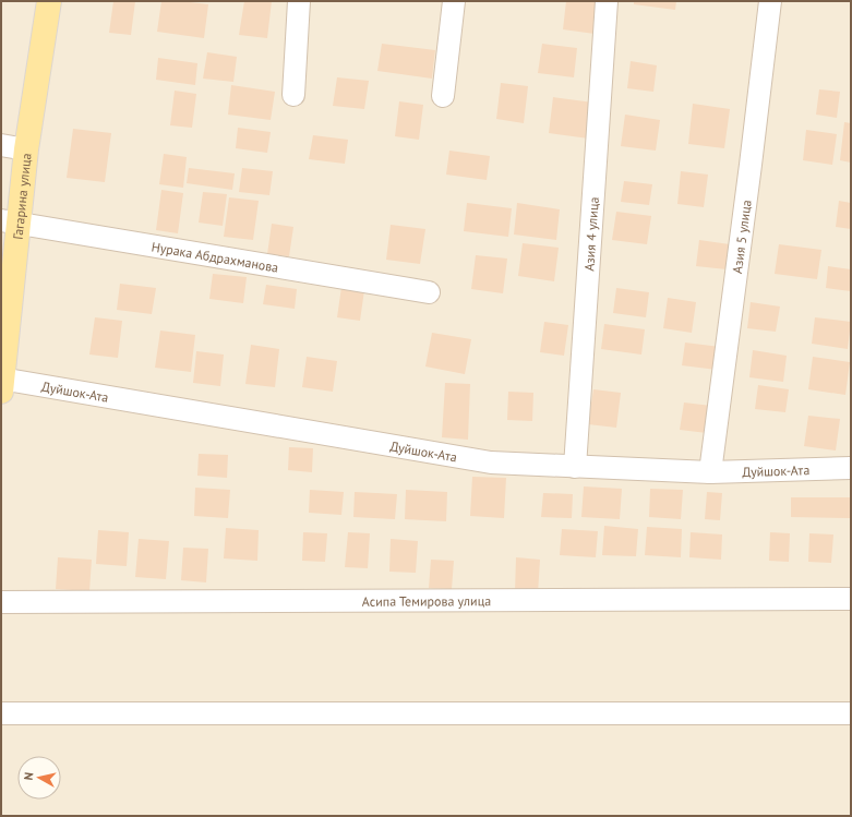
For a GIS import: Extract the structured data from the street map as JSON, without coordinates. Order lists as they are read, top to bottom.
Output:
{
  "streets": {
    "main road": ["Гагарина улица"],
    "street": [
      "Азия 4 улица",
      "Азия 5 улица",
      "Нурака Абдрахманова",
      "Дуйшок-Ата",
      "Асипа Темирова улица"
    ]
  },
  "crossings": [
    ["Гагарина улица", "Нурака Абдрахманова"],
    ["Гагарина улица", "Дуйшок-Ата"],
    ["Азия 4 улица", "Дуйшок-Ата"],
    ["Азия 5 улица", "Дуйшок-Ата"]
  ],
  "north": "left"
}
